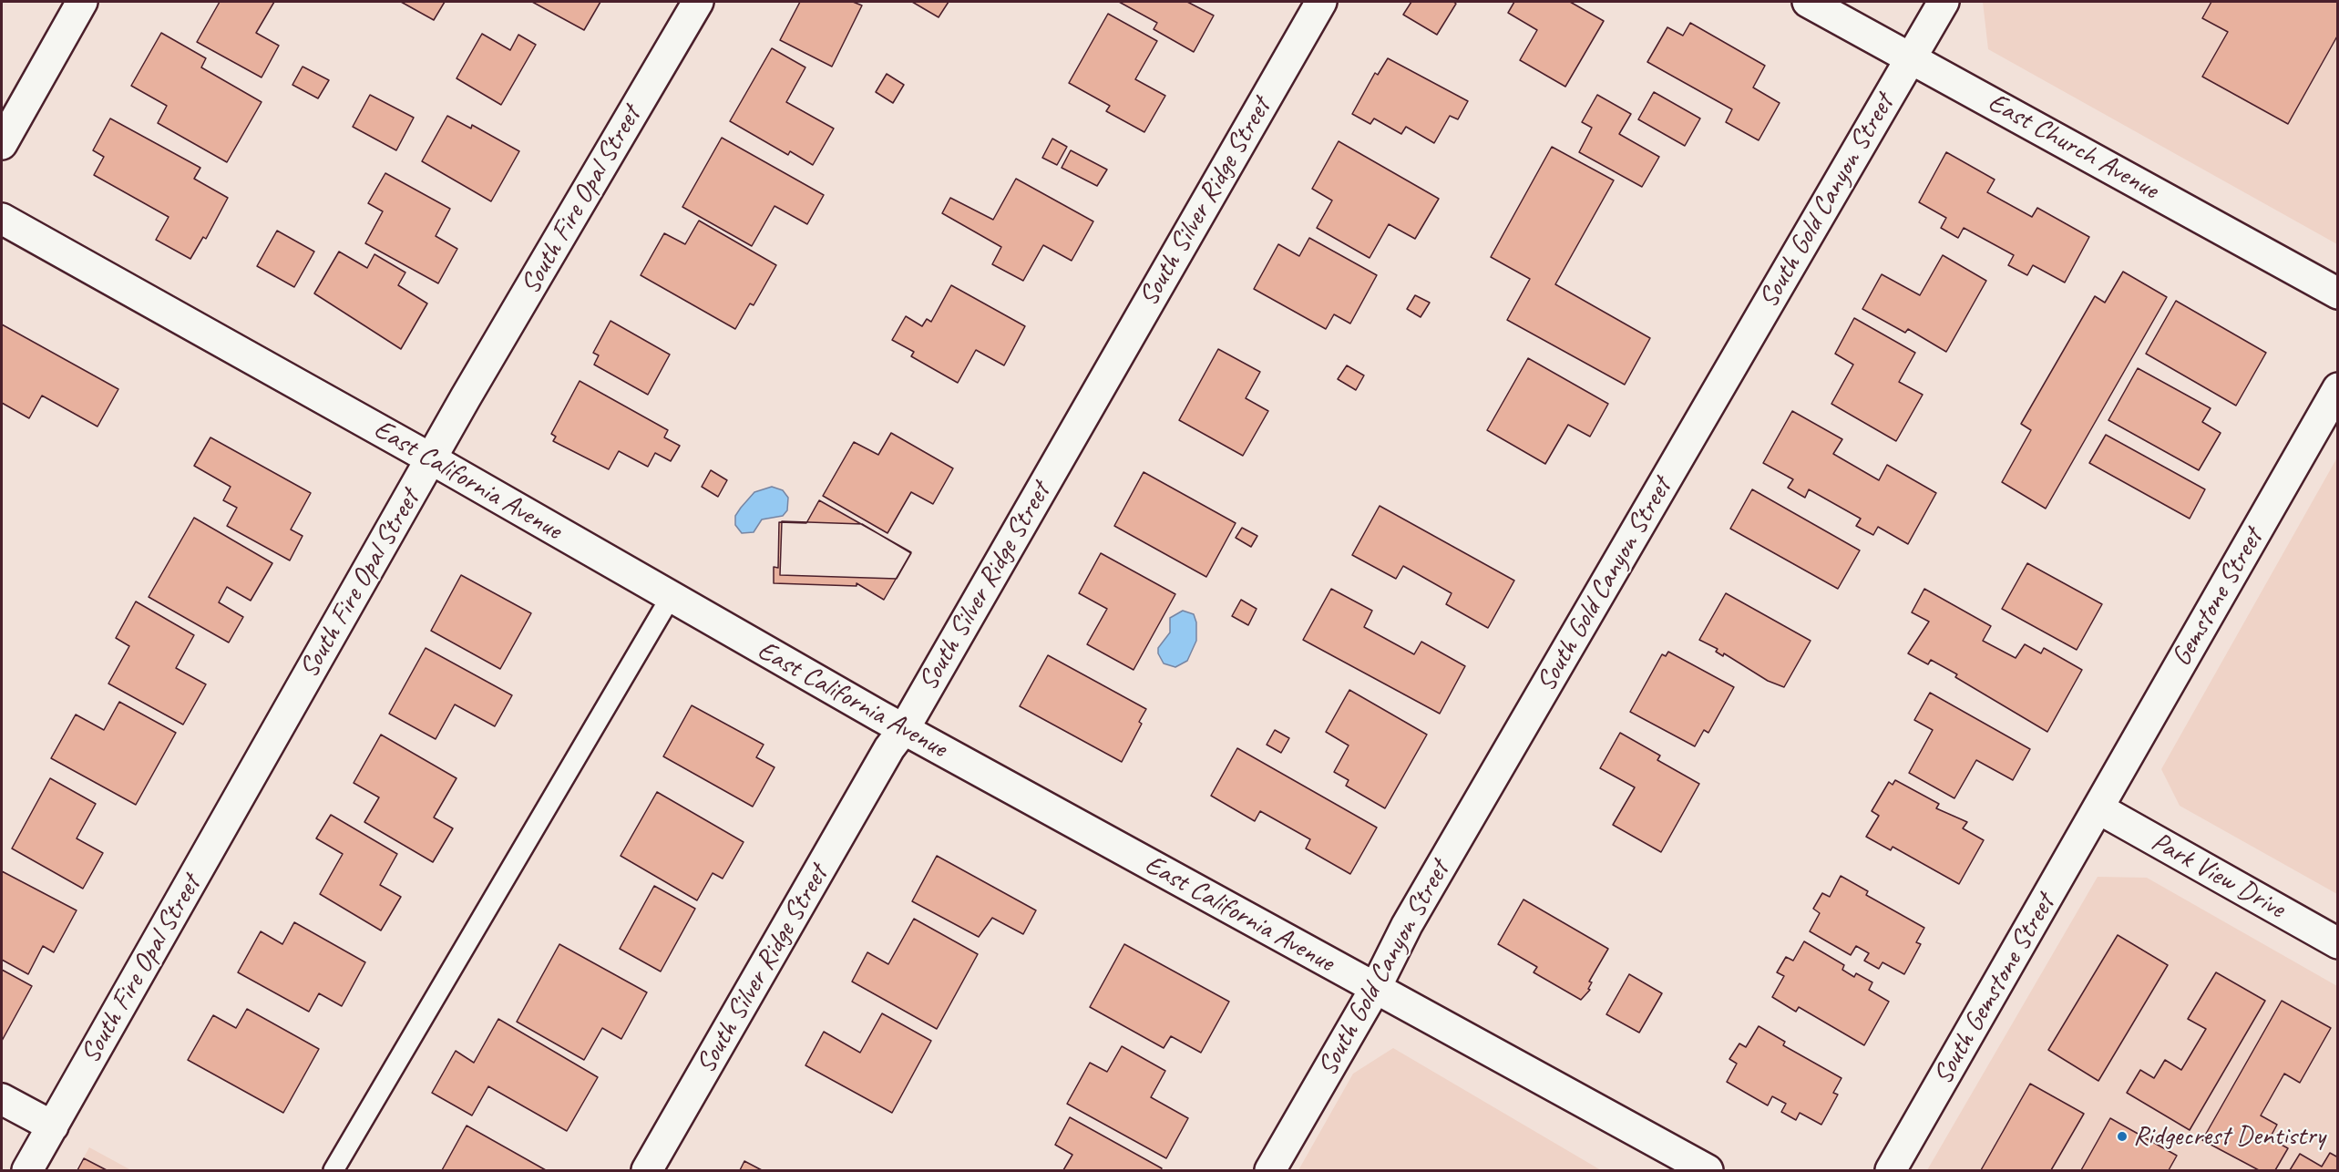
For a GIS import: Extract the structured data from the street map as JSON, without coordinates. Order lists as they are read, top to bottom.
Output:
{
  "streets": {
    "street": [
      "East Church Avenue",
      "South Fire Opal Street",
      "South Gold Canyon Street",
      "South Silver Ridge Street",
      "East California Avenue",
      "Gemstone Street",
      "Park View Drive",
      "South Gemstone Street"
    ]
  },
  "crossings": [
    ["East Church Avenue", "South Gold Canyon Street"],
    ["South Fire Opal Street", "East California Avenue"],
    ["South Gold Canyon Street", "East California Avenue"],
    ["South Silver Ridge Street", "East California Avenue"],
    ["Gemstone Street", "Park View Drive"],
    ["Gemstone Street", "South Gemstone Street"],
    ["Park View Drive", "South Gemstone Street"]
  ],
  "places": ["Ridgecrest Dentistry"]
}
